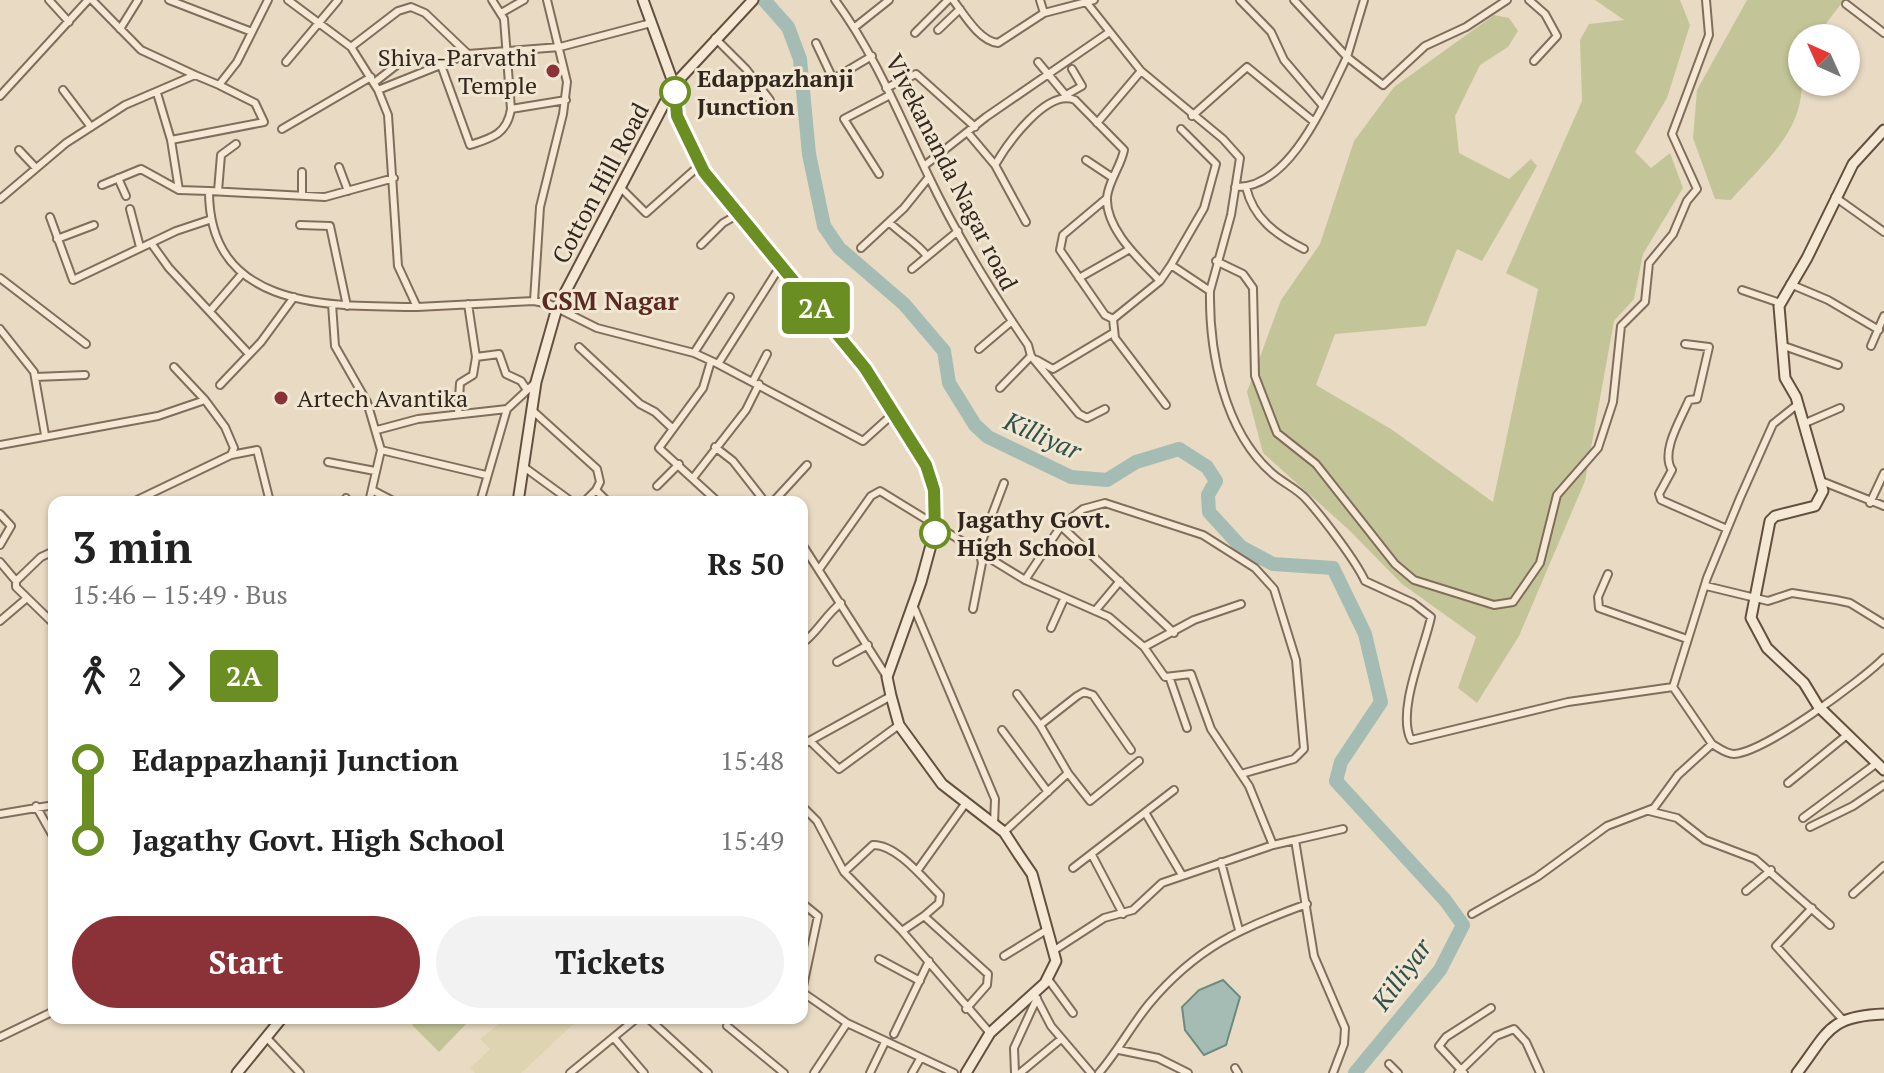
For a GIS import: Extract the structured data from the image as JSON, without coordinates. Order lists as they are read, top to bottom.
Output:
{
  "streets": {
    "street": ["Vivekananda Nagar road", "Cotton Hill Road"]
  },
  "districts": ["CSM Nagar"],
  "water": ["Killiyar"],
  "places": [
    "Shiva-Parvathi Temple",
    "Edappazhanji Junction",
    "Artech Avantika",
    "Jagathy Govt. High School"
  ],
  "lines": ["bus line 2A"],
  "north": "top left",
  "page": {
    "on_map": "2A",
    "heading": ["3 min", "15:46 – 15:49 · Bus", "Rs 50"],
    "legs": ["2", "2A"],
    "list": [
      {
        "name": "Edappazhanji Junction",
        "value": "15:48"
      },
      {
        "name": "Jagathy Govt. High School",
        "value": "15:49"
      }
    ],
    "buttons": ["Start", "Tickets"]
  }
}
